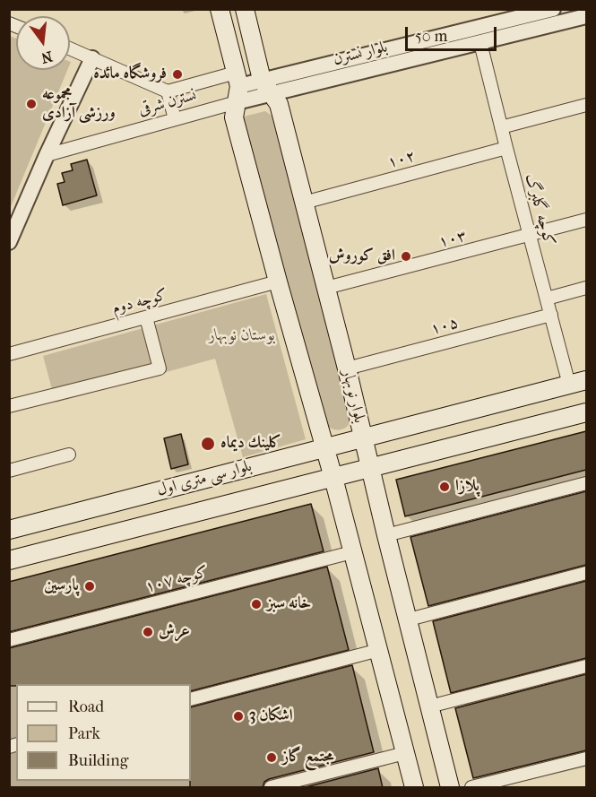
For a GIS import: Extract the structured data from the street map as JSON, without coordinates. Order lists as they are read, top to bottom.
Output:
{
  "streets": {
    "main road": ["بلوار نوبهار", "بلوار سی متری اول"],
    "street": [
      "بلوار نسترن",
      "نسترن شرقی",
      "۱۰۲",
      "کوچه گلبرگ",
      "۱۰۳",
      "کوچه دوم",
      "۱۰۵",
      "کوچه ۱۰۷"
    ]
  },
  "crossings": [
    ["بلوار نسترن", "نسترن شرقی"],
    ["بلوار نسترن", "کوچه گلبرگ"],
    ["بلوار نسترن", "بلوار نوبهار"],
    ["۱۰۲", "کوچه گلبرگ"],
    ["۱۰۲", "بلوار نوبهار"],
    ["کوچه گلبرگ", "۱۰۳"],
    ["کوچه گلبرگ", "۱۰۵"],
    ["کوچه گلبرگ", "بلوار سی متری اول"],
    ["۱۰۳", "بلوار نوبهار"],
    ["۱۰۵", "بلوار نوبهار"],
    ["بلوار نوبهار", "بلوار سی متری اول"]
  ],
  "parks": ["بوستان نوبهار"],
  "places": [
    "فروشگاه مائده",
    "مجموعه ورزشی آزادی",
    "افق کوروش",
    "كلينك ديماه",
    "پلازا",
    "پارسین",
    "خانه سبز",
    "عرش",
    "اشکان 3",
    "مجتمع گاز"
  ],
  "legend": ["Road", "Park", "Building"],
  "scale_bar": "50 m",
  "north": "bottom"
}
